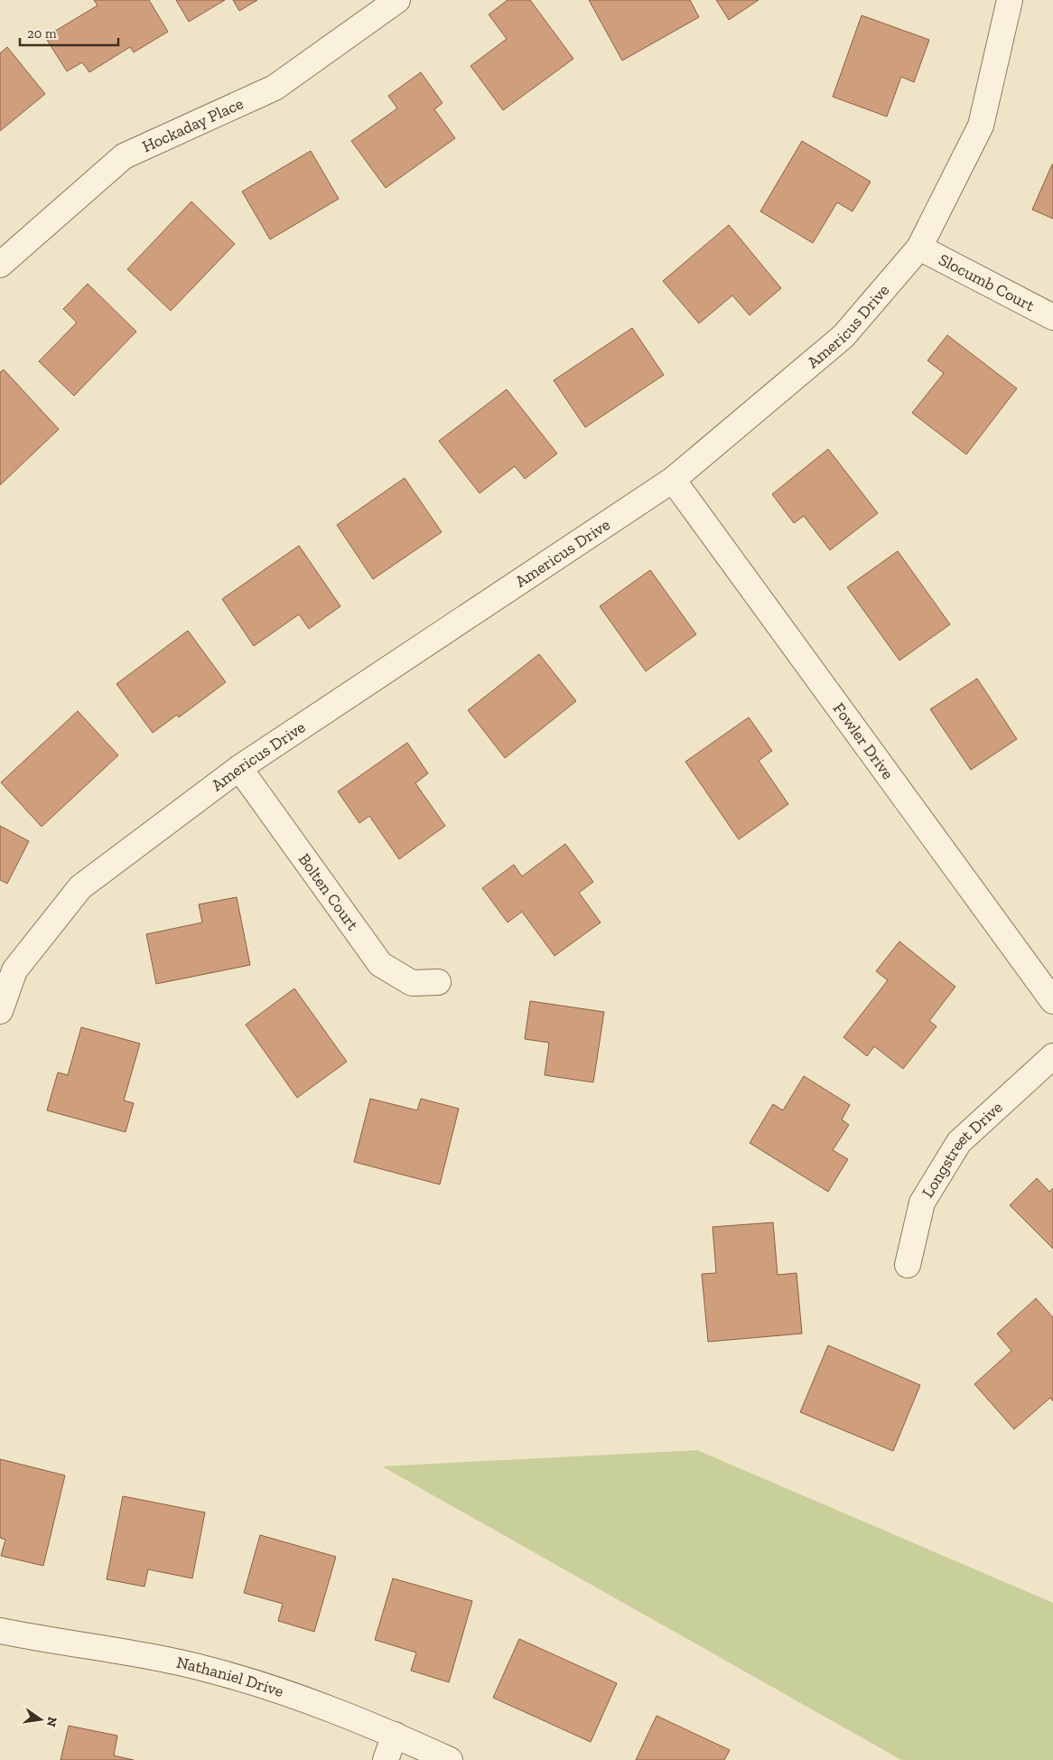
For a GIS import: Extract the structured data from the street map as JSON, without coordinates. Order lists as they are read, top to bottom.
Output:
{
  "streets": {
    "street": [
      "Hockaday Place",
      "Slocumb Court",
      "Americus Drive",
      "Fowler Drive",
      "Bolten Court",
      "Longstreet Drive",
      "Nathaniel Drive"
    ]
  },
  "crossings": [
    ["Slocumb Court", "Americus Drive"],
    ["Americus Drive", "Fowler Drive"],
    ["Americus Drive", "Bolten Court"]
  ],
  "scale_bar": "20 m",
  "north": "right"
}
